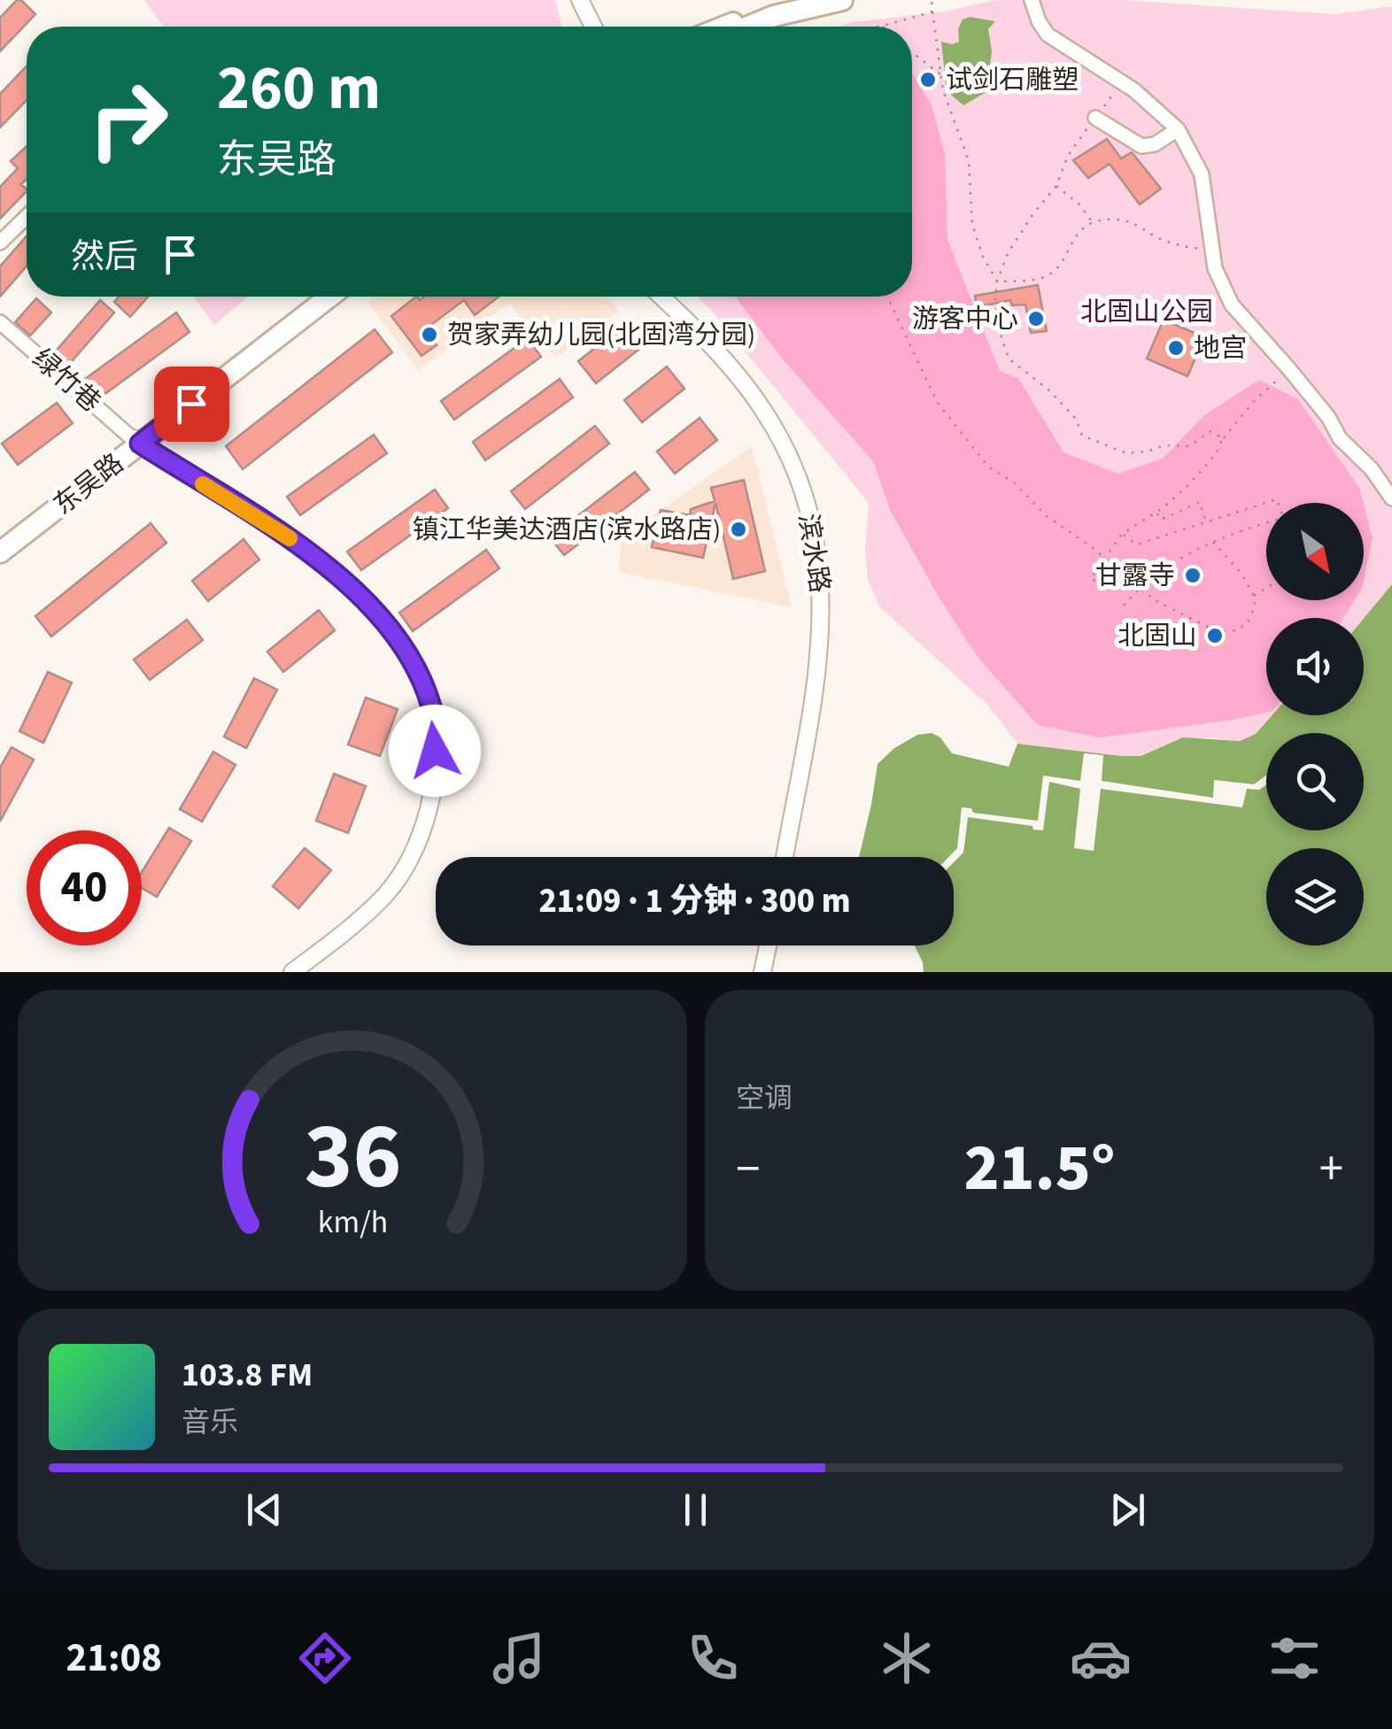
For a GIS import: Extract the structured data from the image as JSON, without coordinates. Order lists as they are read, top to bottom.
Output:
{
  "streets": {
    "main road": ["东吴路"],
    "street": ["绿竹巷", "滨水路"]
  },
  "crossings": [
    ["绿竹巷", "东吴路"]
  ],
  "parks": ["北固山公园"],
  "places": [
    "试剑石雕塑",
    "游客中心",
    "贺家弄幼儿园(北固湾分园)",
    "地宫",
    "镇江华美达酒店(滨水路店)",
    "甘露寺",
    "北固山"
  ],
  "north": "bottom right",
  "page": {
    "turn": ["260 m", "东吴路"],
    "then": "然后",
    "limit": "40",
    "trip": "21:09 · 1 分钟 · 300 m",
    "tile": "空调",
    "heat": ["−", "21.5°", "+"],
    "song": ["103.8 FM", "音乐"],
    "tabs": "21:08",
    "gauge": ["36", "km/h"]
  }
}
